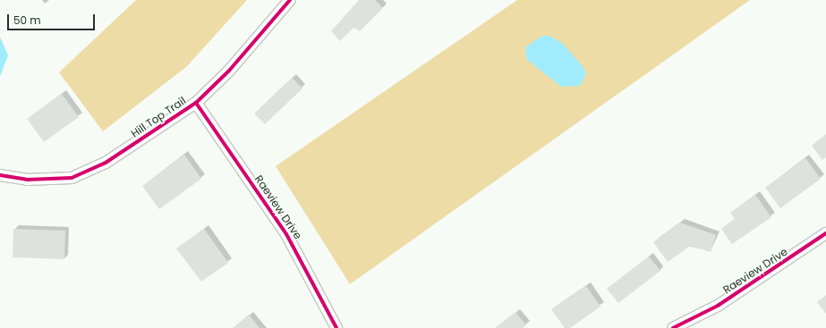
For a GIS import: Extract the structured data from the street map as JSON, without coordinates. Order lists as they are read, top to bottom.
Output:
{
  "streets": {
    "street": ["Hill Top Trail", "Raeview Drive"]
  },
  "crossings": [
    ["Hill Top Trail", "Raeview Drive"]
  ],
  "scale_bar": "50 m"
}
